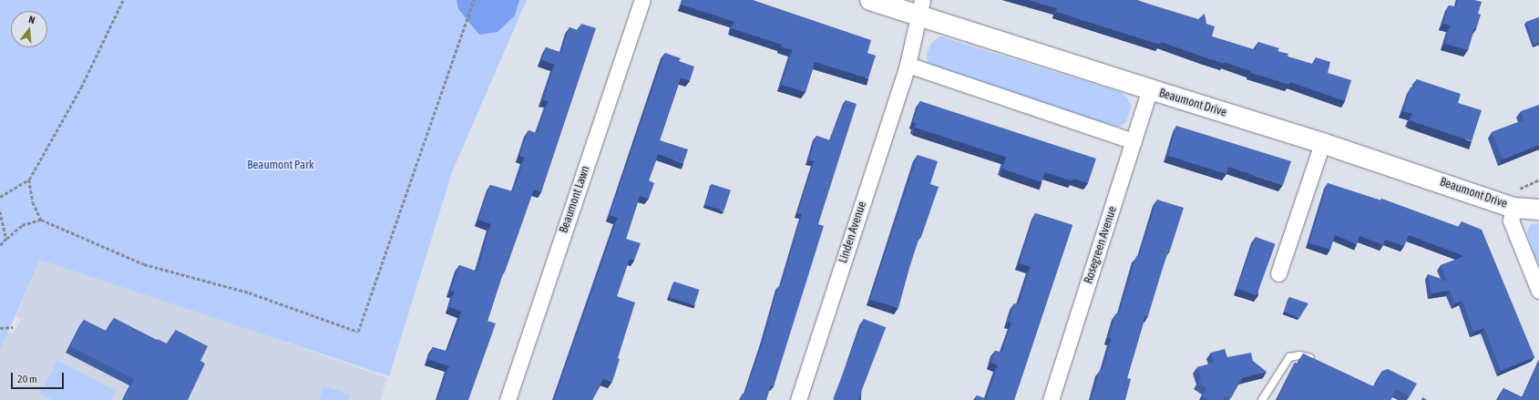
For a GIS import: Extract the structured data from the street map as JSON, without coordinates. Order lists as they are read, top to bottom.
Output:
{
  "streets": {
    "street": [
      "Beaumont Drive",
      "Beaumont Lawn",
      "Linden Avenue",
      "Rosegreen Avenue"
    ]
  },
  "crossings": [
    ["Beaumont Drive", "Linden Avenue"],
    ["Beaumont Drive", "Rosegreen Avenue"]
  ],
  "parks": ["Beaumont Park"],
  "scale_bar": "20 m",
  "north": "top"
}
